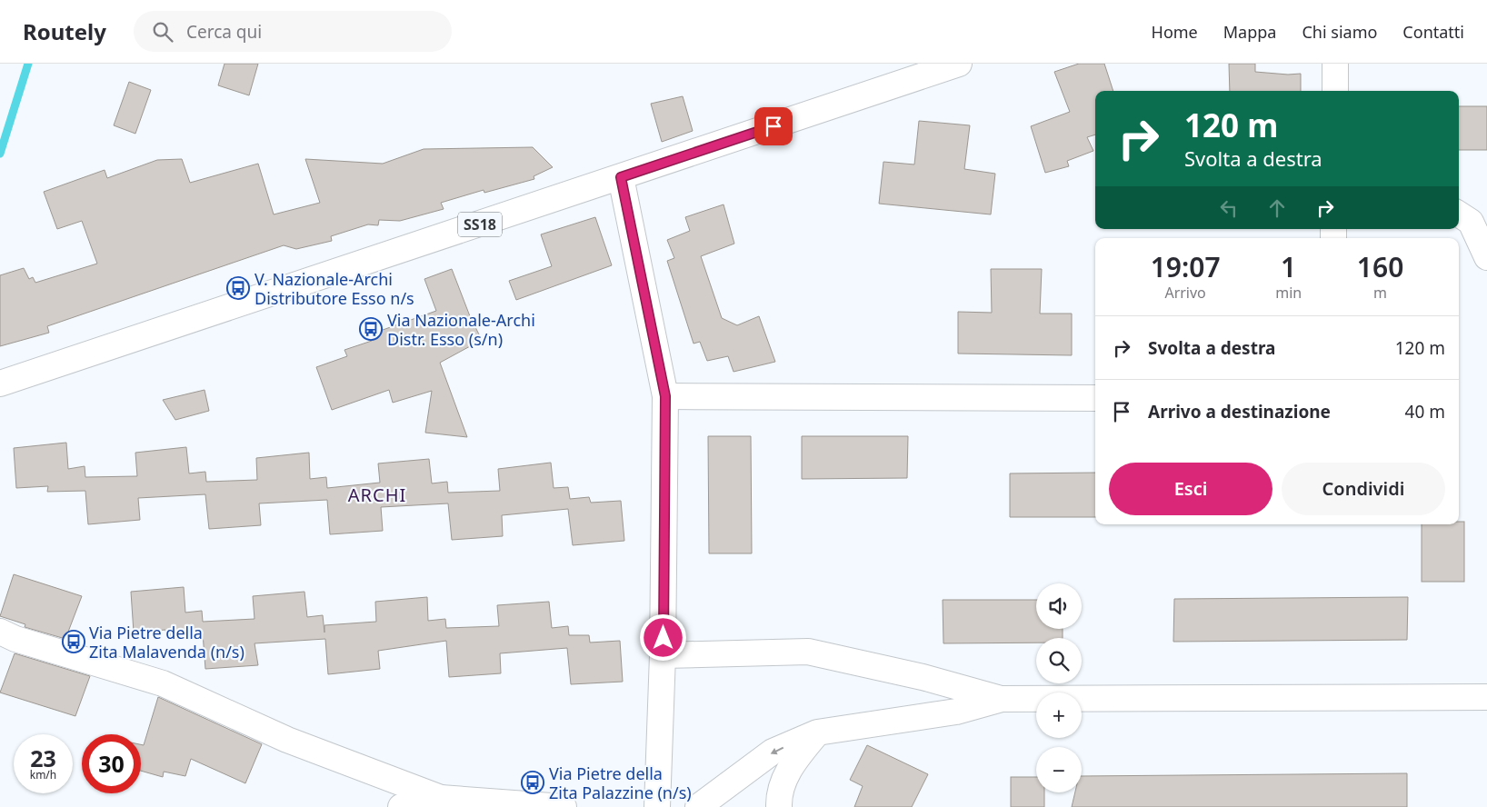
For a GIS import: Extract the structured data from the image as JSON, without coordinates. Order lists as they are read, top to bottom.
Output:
{
  "streets": {
    "street": ["SS18"]
  },
  "districts": ["ARCHI"],
  "places": {
    "bus stop": [
      "V. Nazionale-Archi Distributore Esso n/s",
      "Via Nazionale-Archi Distr. Esso (s/n)",
      "Via Pietre della Zita Malavenda (n/s)",
      "Via Pietre della Zita Palazzine (n/s)"
    ]
  },
  "page": {
    "header": "Routely",
    "search": "Cerca qui",
    "nav": [
      "Home",
      "Mappa",
      "Chi siamo",
      "Contatti"
    ],
    "turn": ["120 m", "Svolta a destra"],
    "eta": [
      "19:07",
      "Arrivo",
      "1",
      "min",
      "160",
      "m"
    ],
    "list": [
      {
        "name": "Svolta a destra",
        "value": "120 m"
      },
      {
        "name": "Arrivo a destinazione",
        "value": "40 m"
      }
    ],
    "buttons": ["Esci", "Condividi"],
    "map_buttons": ["+", "−"],
    "speed": "23 km/h",
    "limit": "30"
  }
}
